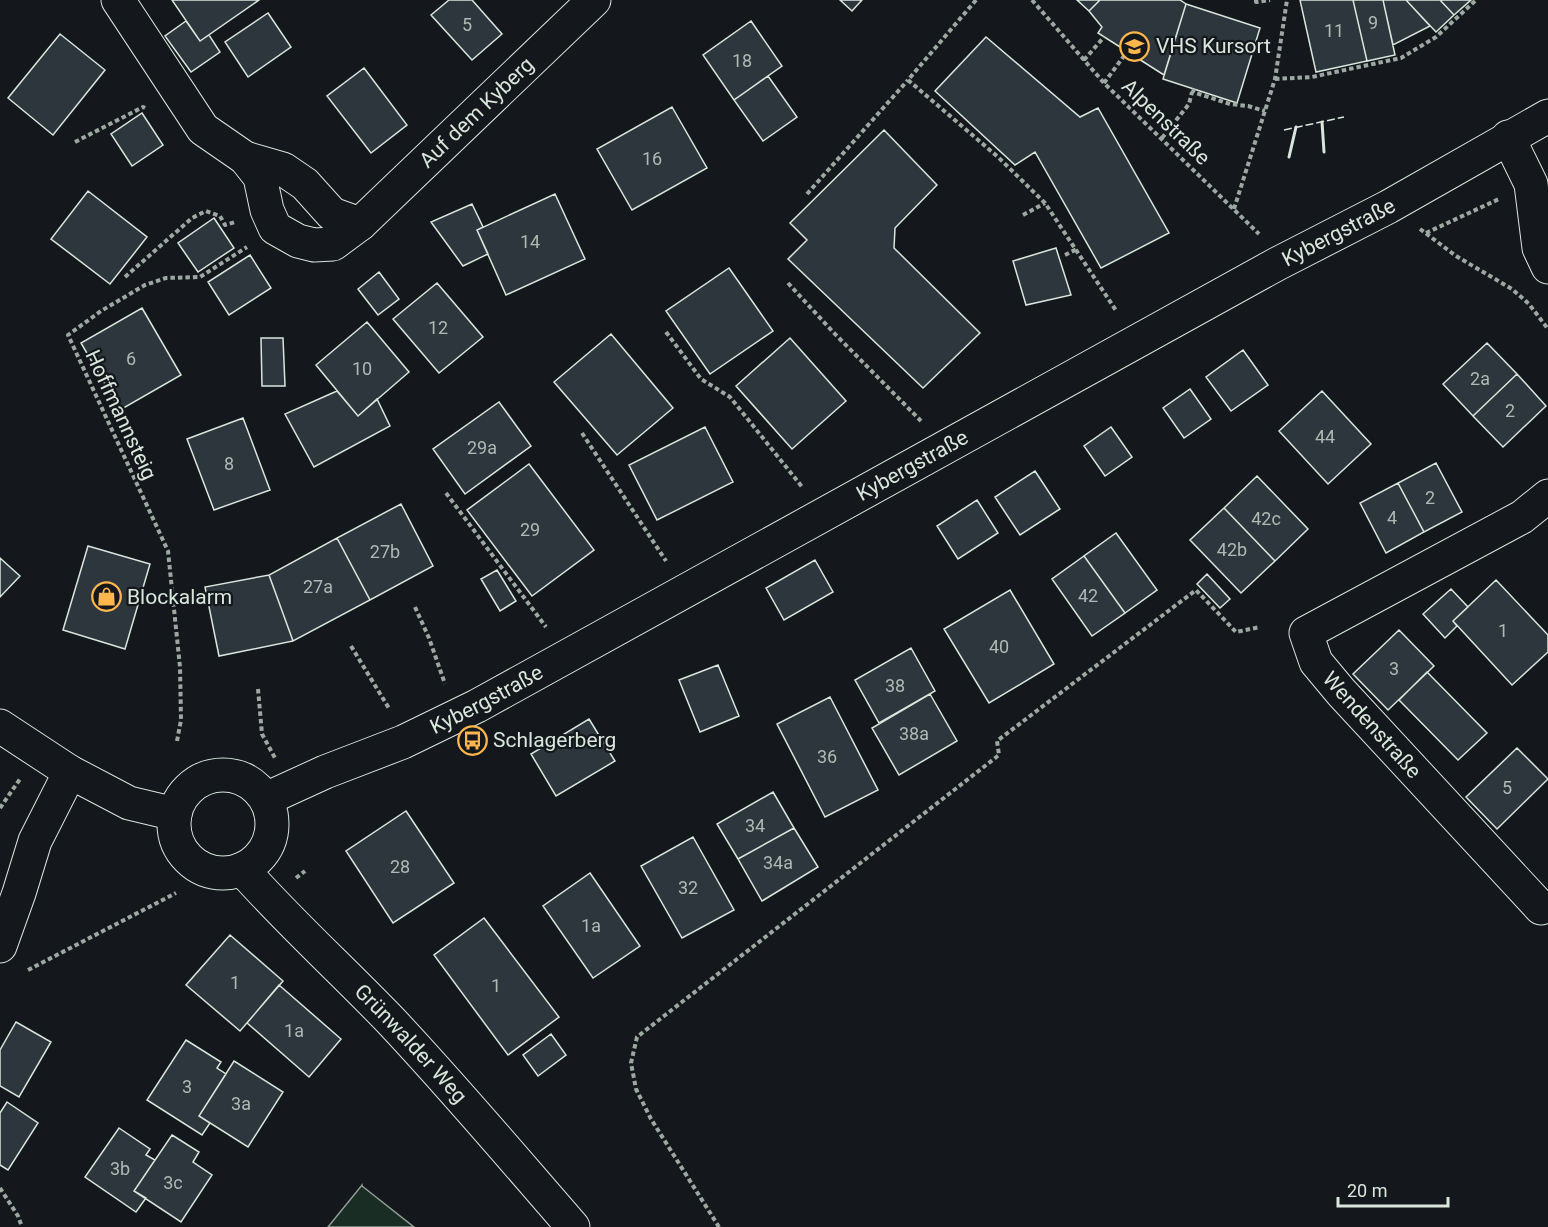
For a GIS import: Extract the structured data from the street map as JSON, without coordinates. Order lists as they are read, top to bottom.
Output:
{
  "streets": {
    "street": [
      "Auf dem Kyberg",
      "Kybergstraße",
      "Wendenstraße",
      "Grünwalder Weg"
    ],
    "path": ["Alpenstraße", "Hoffmannsteig"]
  },
  "crossings": [
    ["Auf dem Kyberg", "Hoffmannsteig"],
    ["Alpenstraße", "Kybergstraße"],
    ["Kybergstraße", "Grünwalder Weg"]
  ],
  "places": {
    "school or university": ["VHS Kursort"],
    "shop": ["Blockalarm"],
    "bus stop": ["Schlagerberg"]
  },
  "house_numbers": [
    "9",
    "5",
    "11",
    "18",
    "16",
    "14",
    "12",
    "6",
    "10",
    "2a",
    "2",
    "44",
    "29a",
    "8",
    "2",
    "4",
    "42c",
    "29",
    "42b",
    "27b",
    "27a",
    "42",
    "1",
    "40",
    "3",
    "38",
    "38a",
    "36",
    "5",
    "34",
    "34a",
    "28",
    "32",
    "1a",
    "1",
    "1",
    "1a",
    "3",
    "3a",
    "3b",
    "3c"
  ],
  "scale_bar": "20 m"
}
